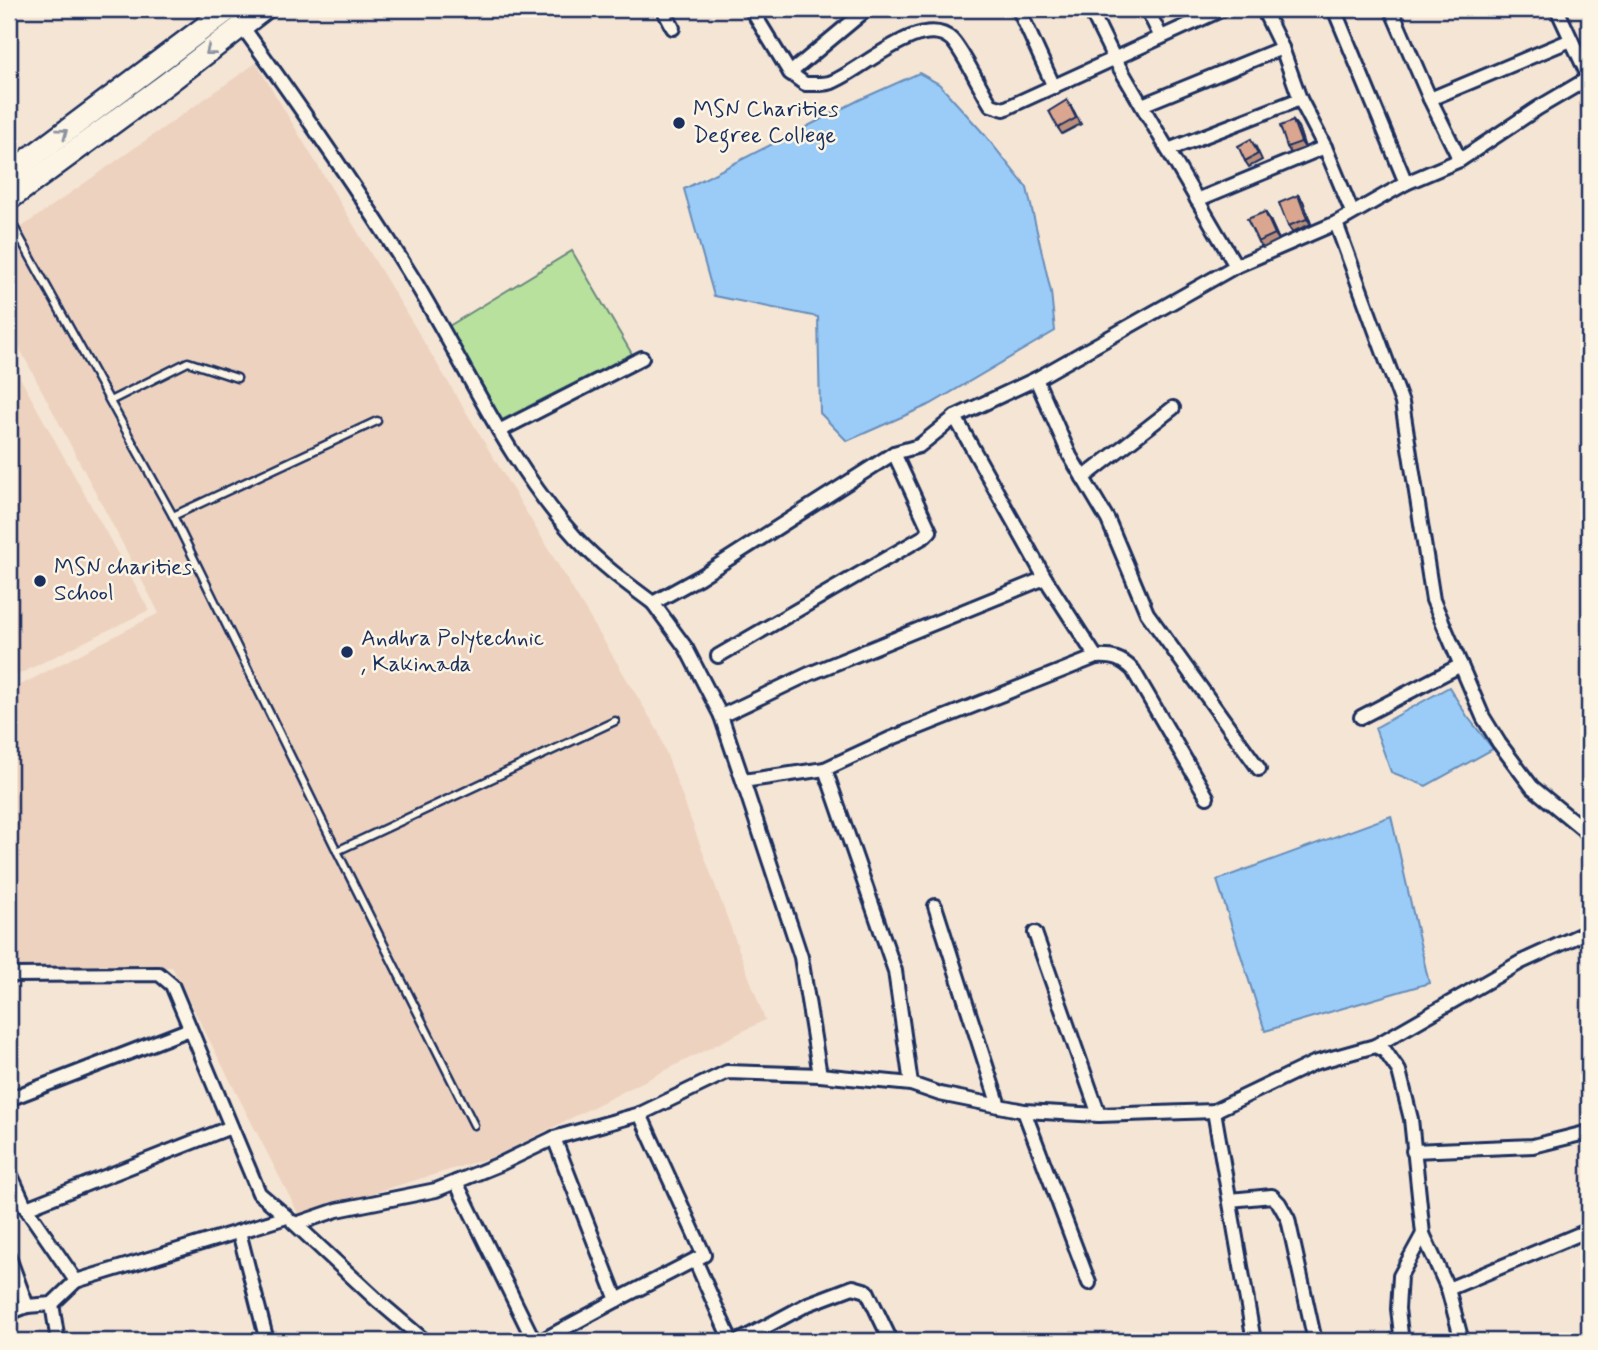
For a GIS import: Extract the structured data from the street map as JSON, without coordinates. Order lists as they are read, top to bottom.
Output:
{
  "places": ["MSN Charities Degree College", "MSN charities School", "Andhra Polytechnic , Kakinada"]
}
